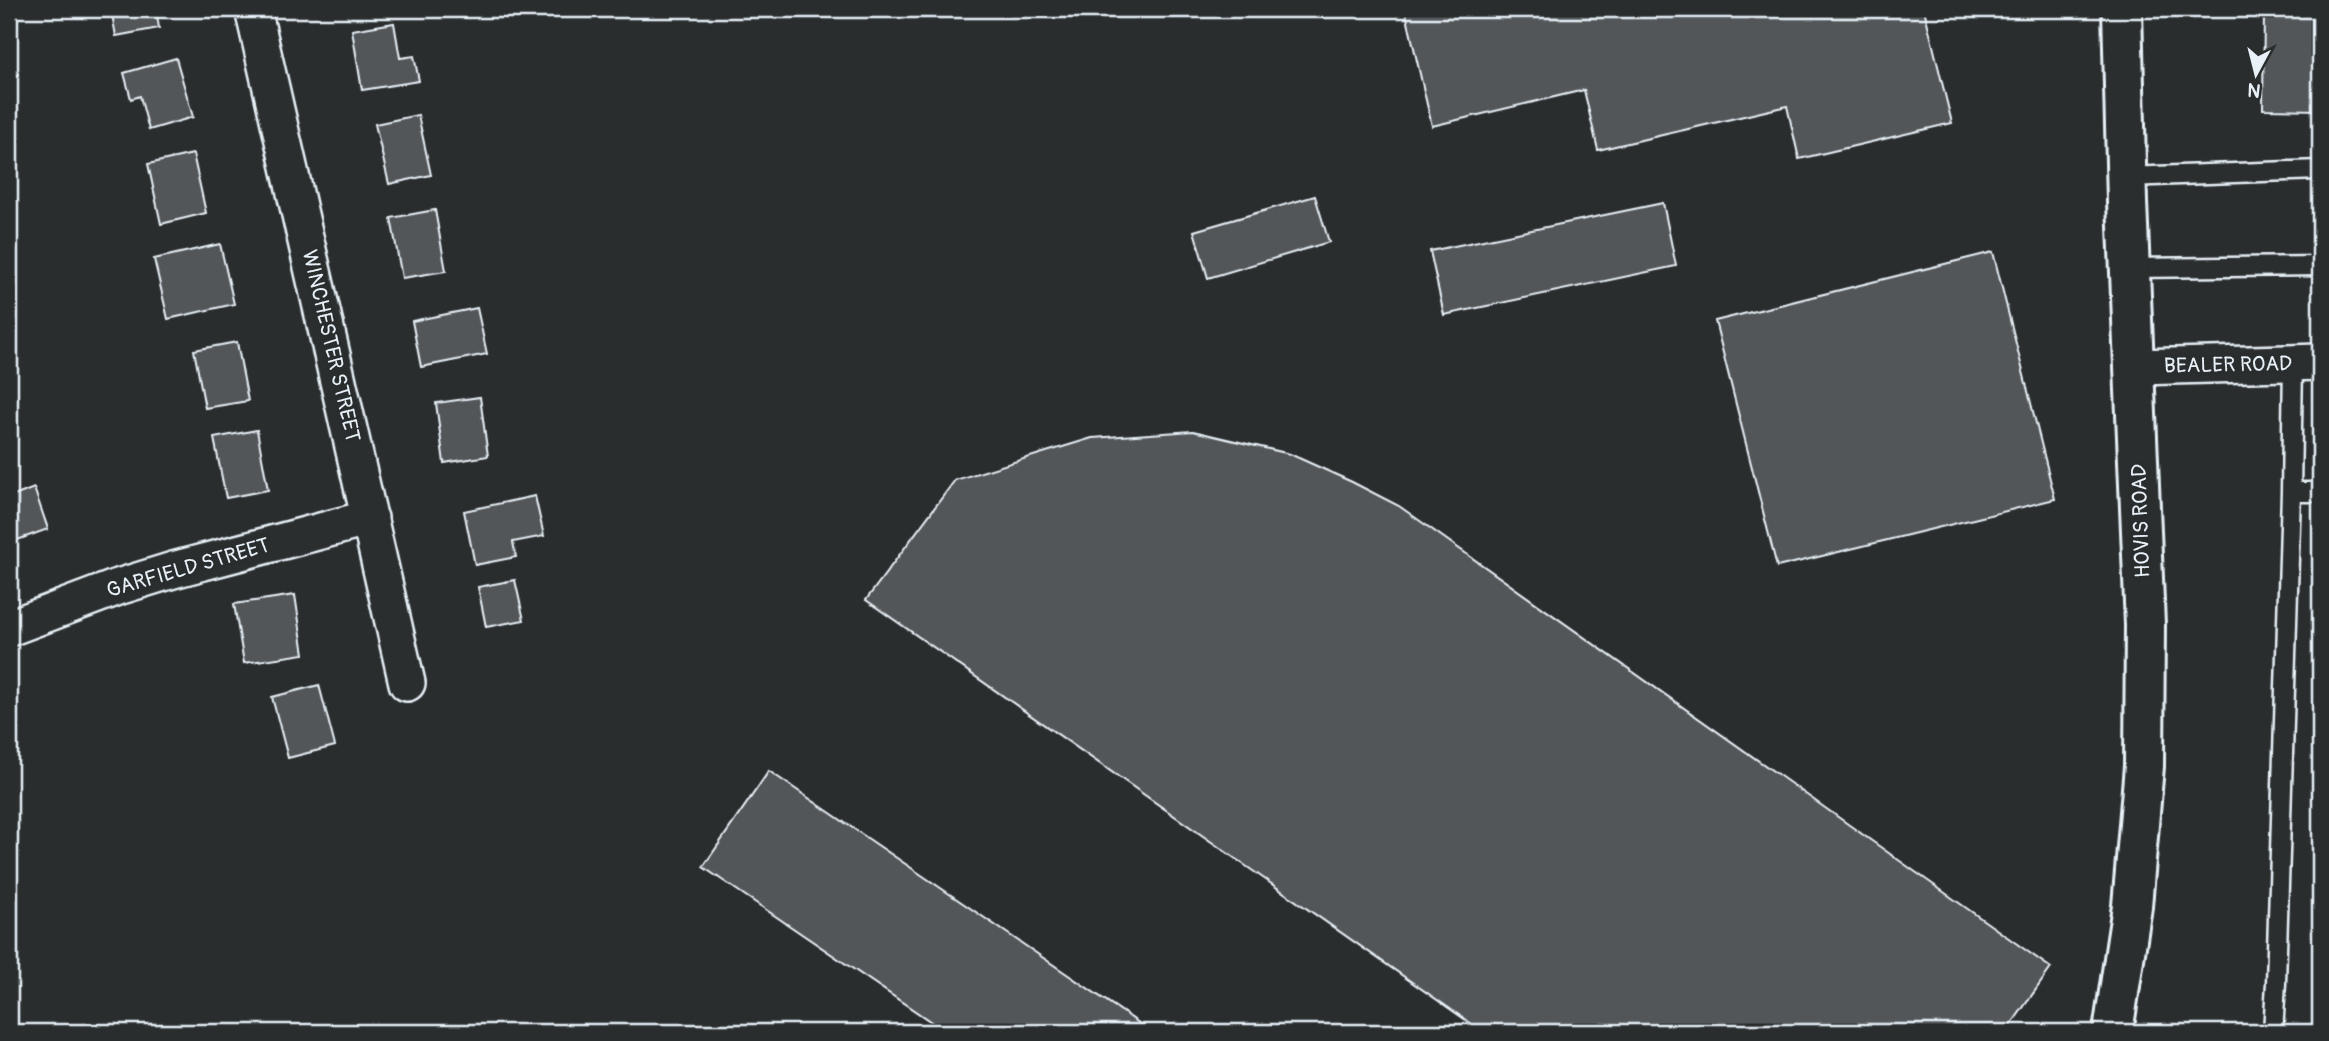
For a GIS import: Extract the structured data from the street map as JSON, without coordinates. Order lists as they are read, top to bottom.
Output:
{
  "streets": {
    "street": [
      "WINCHESTER STREET",
      "BEALER ROAD",
      "HOVIS ROAD",
      "GARFIELD STREET"
    ]
  },
  "crossings": [
    ["WINCHESTER STREET", "GARFIELD STREET"],
    ["BEALER ROAD", "HOVIS ROAD"]
  ],
  "north": "bottom"
}
